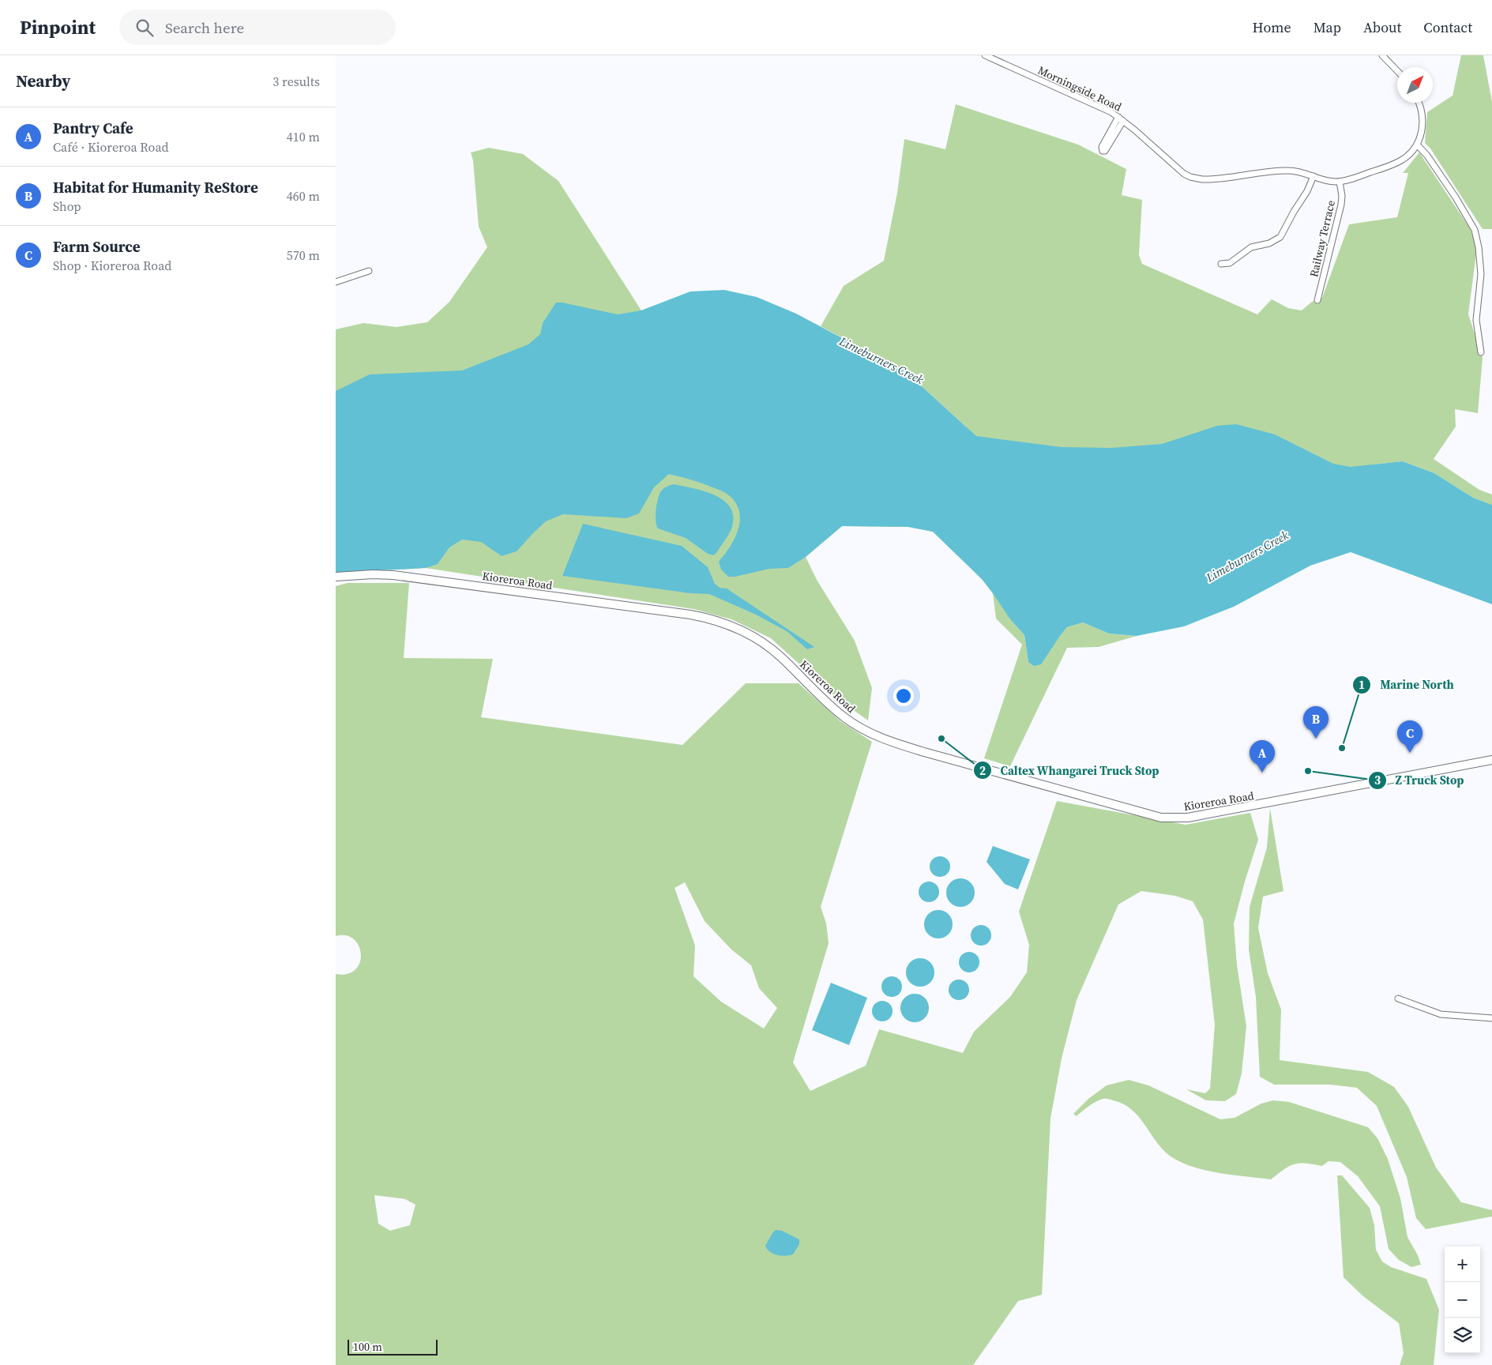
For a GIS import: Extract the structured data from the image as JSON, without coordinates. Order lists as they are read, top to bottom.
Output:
{
  "streets": {
    "main road": ["Kioreroa Road"],
    "street": ["Morningside Road", "Railway Terrace"]
  },
  "crossings": [
    ["Morningside Road", "Railway Terrace"]
  ],
  "water": ["Limeburners Creek"],
  "places": ["Caltex Whangarei Truck Stop", "Marine North", "Z Truck Stop"],
  "scale_bar": "100 m",
  "north": "top right",
  "page": {
    "header": "Pinpoint",
    "search": "Search here",
    "nav": [
      "Home",
      "Map",
      "About",
      "Contact"
    ],
    "heading": ["Nearby", "3 results"],
    "list": [
      {
        "mark": "A",
        "name": "Pantry Cafe",
        "note": "Café · Kioreroa Road",
        "value": "410 m"
      },
      {
        "mark": "B",
        "name": "Habitat for Humanity ReStore",
        "note": "Shop",
        "value": "460 m"
      },
      {
        "mark": "C",
        "name": "Farm Source",
        "note": "Shop · Kioreroa Road",
        "value": "570 m"
      }
    ],
    "pins": ["B", "C", "A"],
    "map_buttons": ["+", "−"],
    "scale": "100 m"
  }
}
